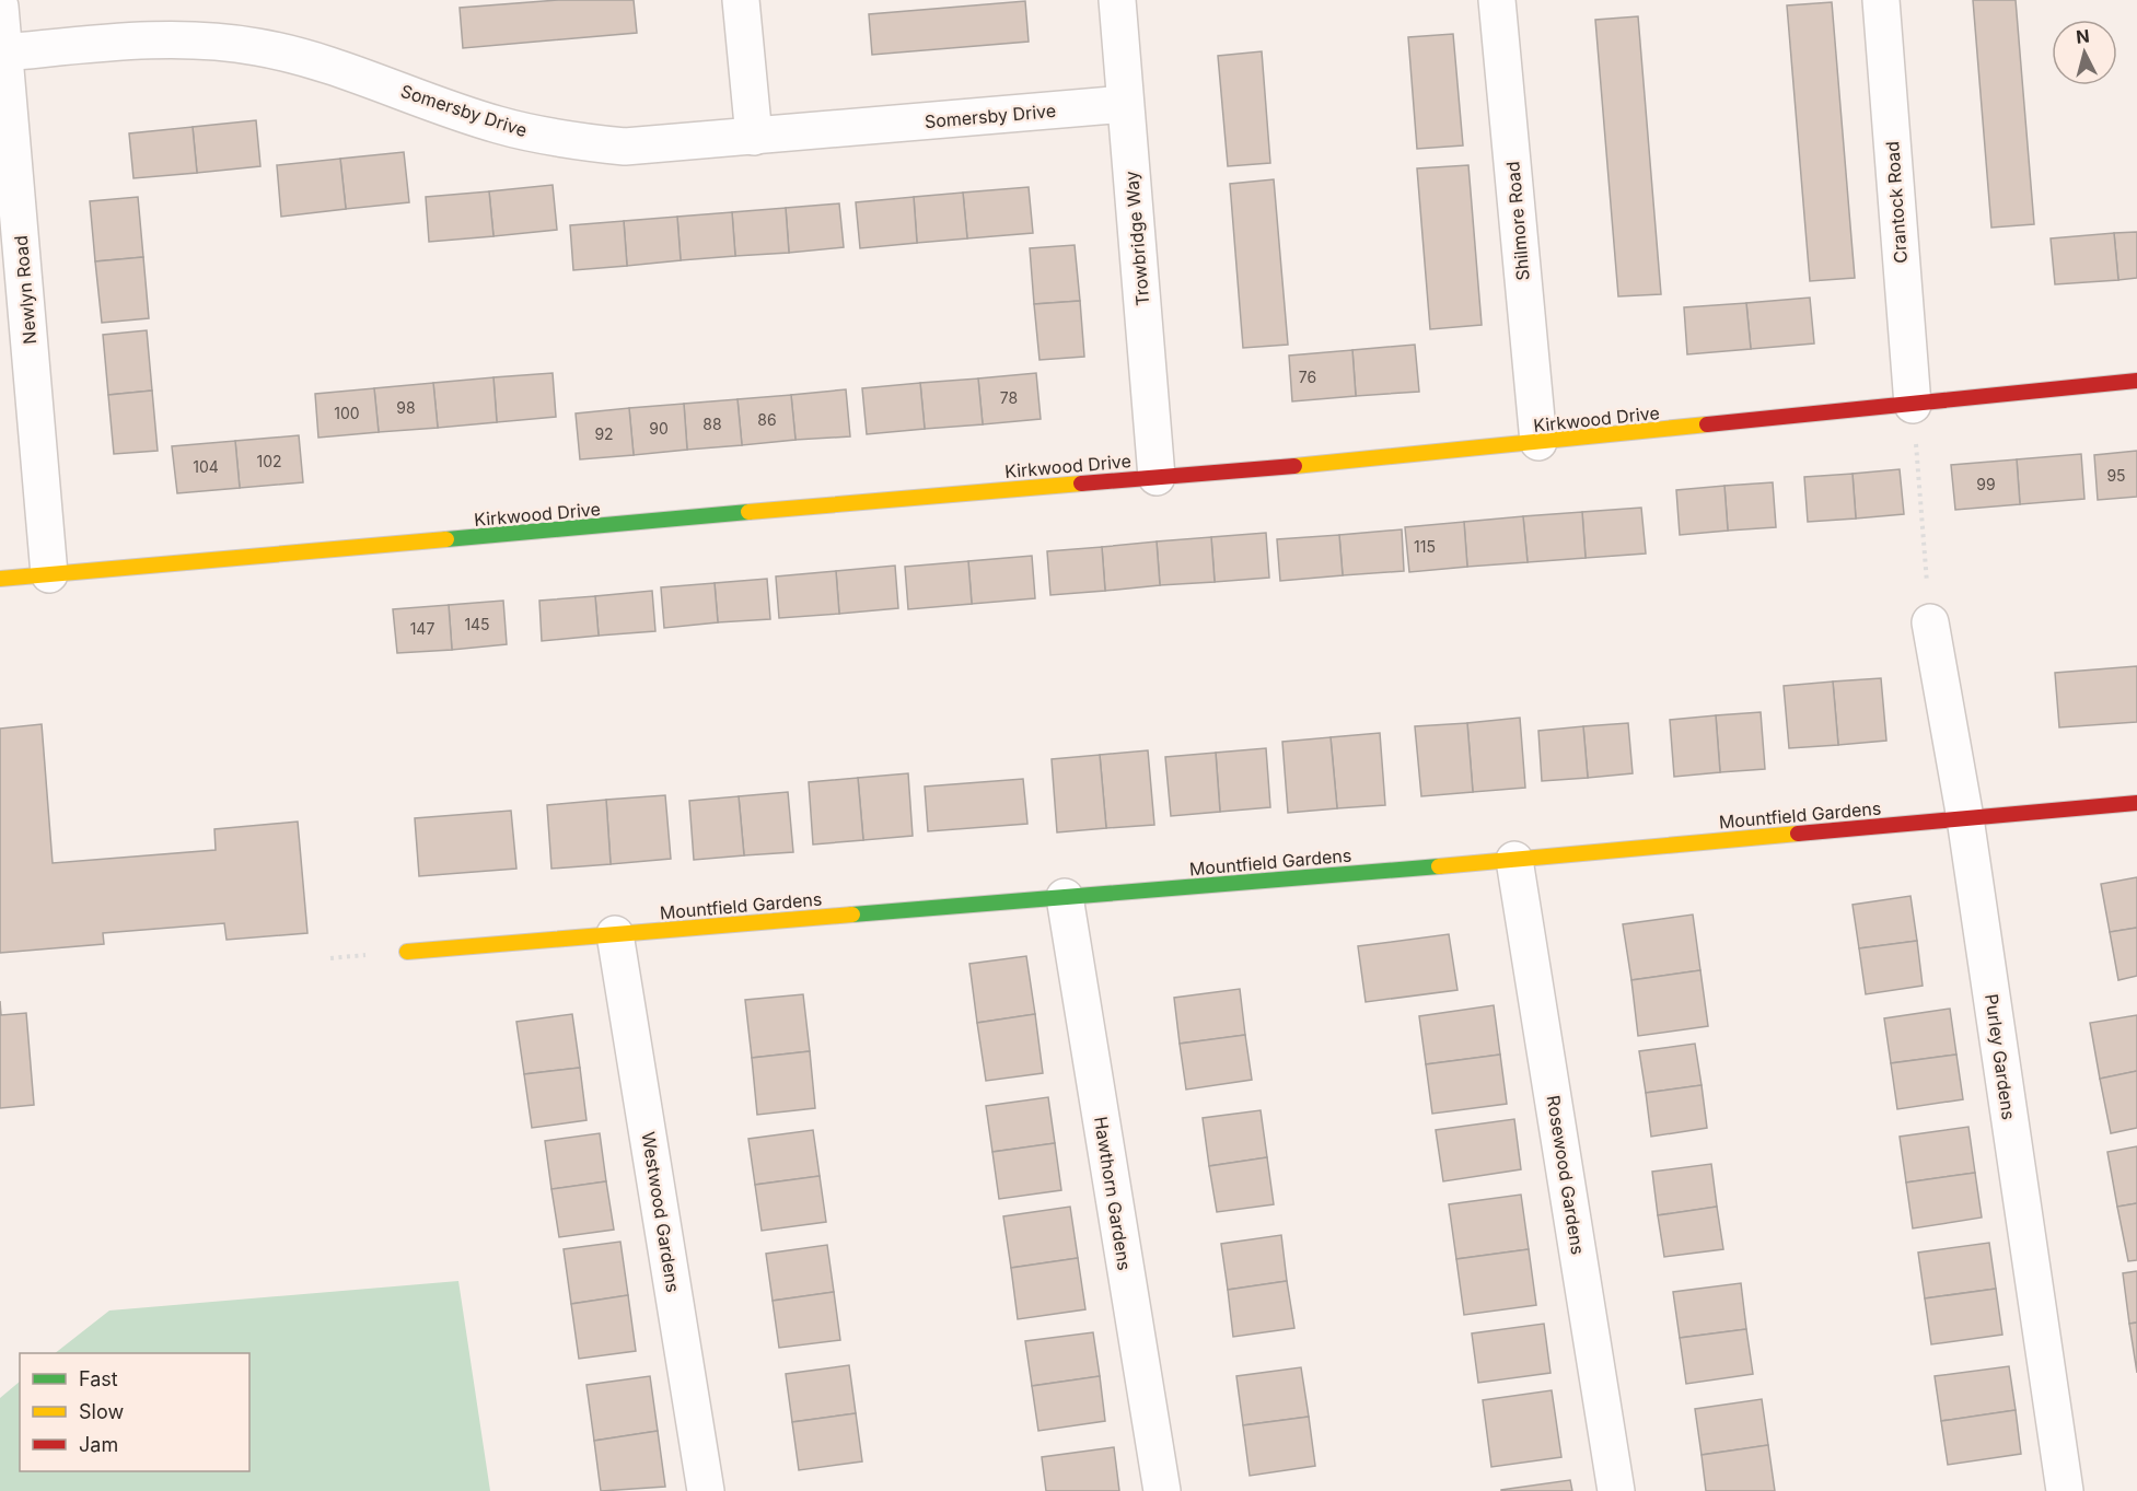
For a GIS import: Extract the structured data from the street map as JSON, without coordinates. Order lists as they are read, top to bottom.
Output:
{
  "streets": {
    "street": [
      "Somersby Drive",
      "Crantock Road",
      "Shilmore Road",
      "Trowbridge Way",
      "Newlyn Road",
      "Kirkwood Drive",
      "Mountfield Gardens",
      "Purley Gardens",
      "Rosewood Gardens",
      "Hawthorn Gardens",
      "Westwood Gardens"
    ]
  },
  "crossings": [
    ["Somersby Drive", "Trowbridge Way"],
    ["Somersby Drive", "Newlyn Road"],
    ["Crantock Road", "Kirkwood Drive"],
    ["Shilmore Road", "Kirkwood Drive"],
    ["Trowbridge Way", "Kirkwood Drive"],
    ["Newlyn Road", "Kirkwood Drive"],
    ["Mountfield Gardens", "Purley Gardens"],
    ["Mountfield Gardens", "Rosewood Gardens"],
    ["Mountfield Gardens", "Hawthorn Gardens"],
    ["Mountfield Gardens", "Westwood Gardens"]
  ],
  "house_numbers": [
    "76",
    "78",
    "98",
    "100",
    "86",
    "88",
    "90",
    "92",
    "102",
    "104",
    "95",
    "99",
    "115",
    "145",
    "147"
  ],
  "legend": ["Fast", "Slow", "Jam"],
  "north": "top"
}
